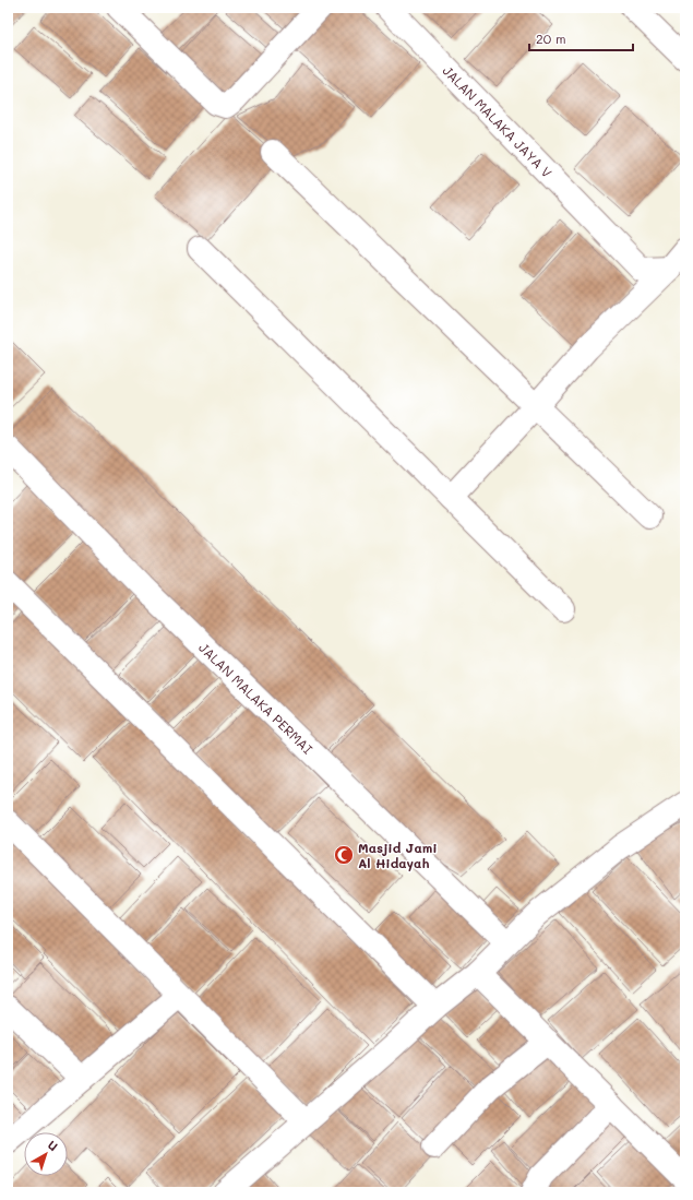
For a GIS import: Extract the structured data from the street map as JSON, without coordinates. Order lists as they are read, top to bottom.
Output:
{
  "streets": {
    "street": ["JALAN MALAKA JAYA V", "JALAN MALAKA PERMAI"]
  },
  "places": {
    "mosque": ["Masjid Jami Al Hidayah"]
  },
  "scale_bar": "20 m",
  "north": "top right"
}
